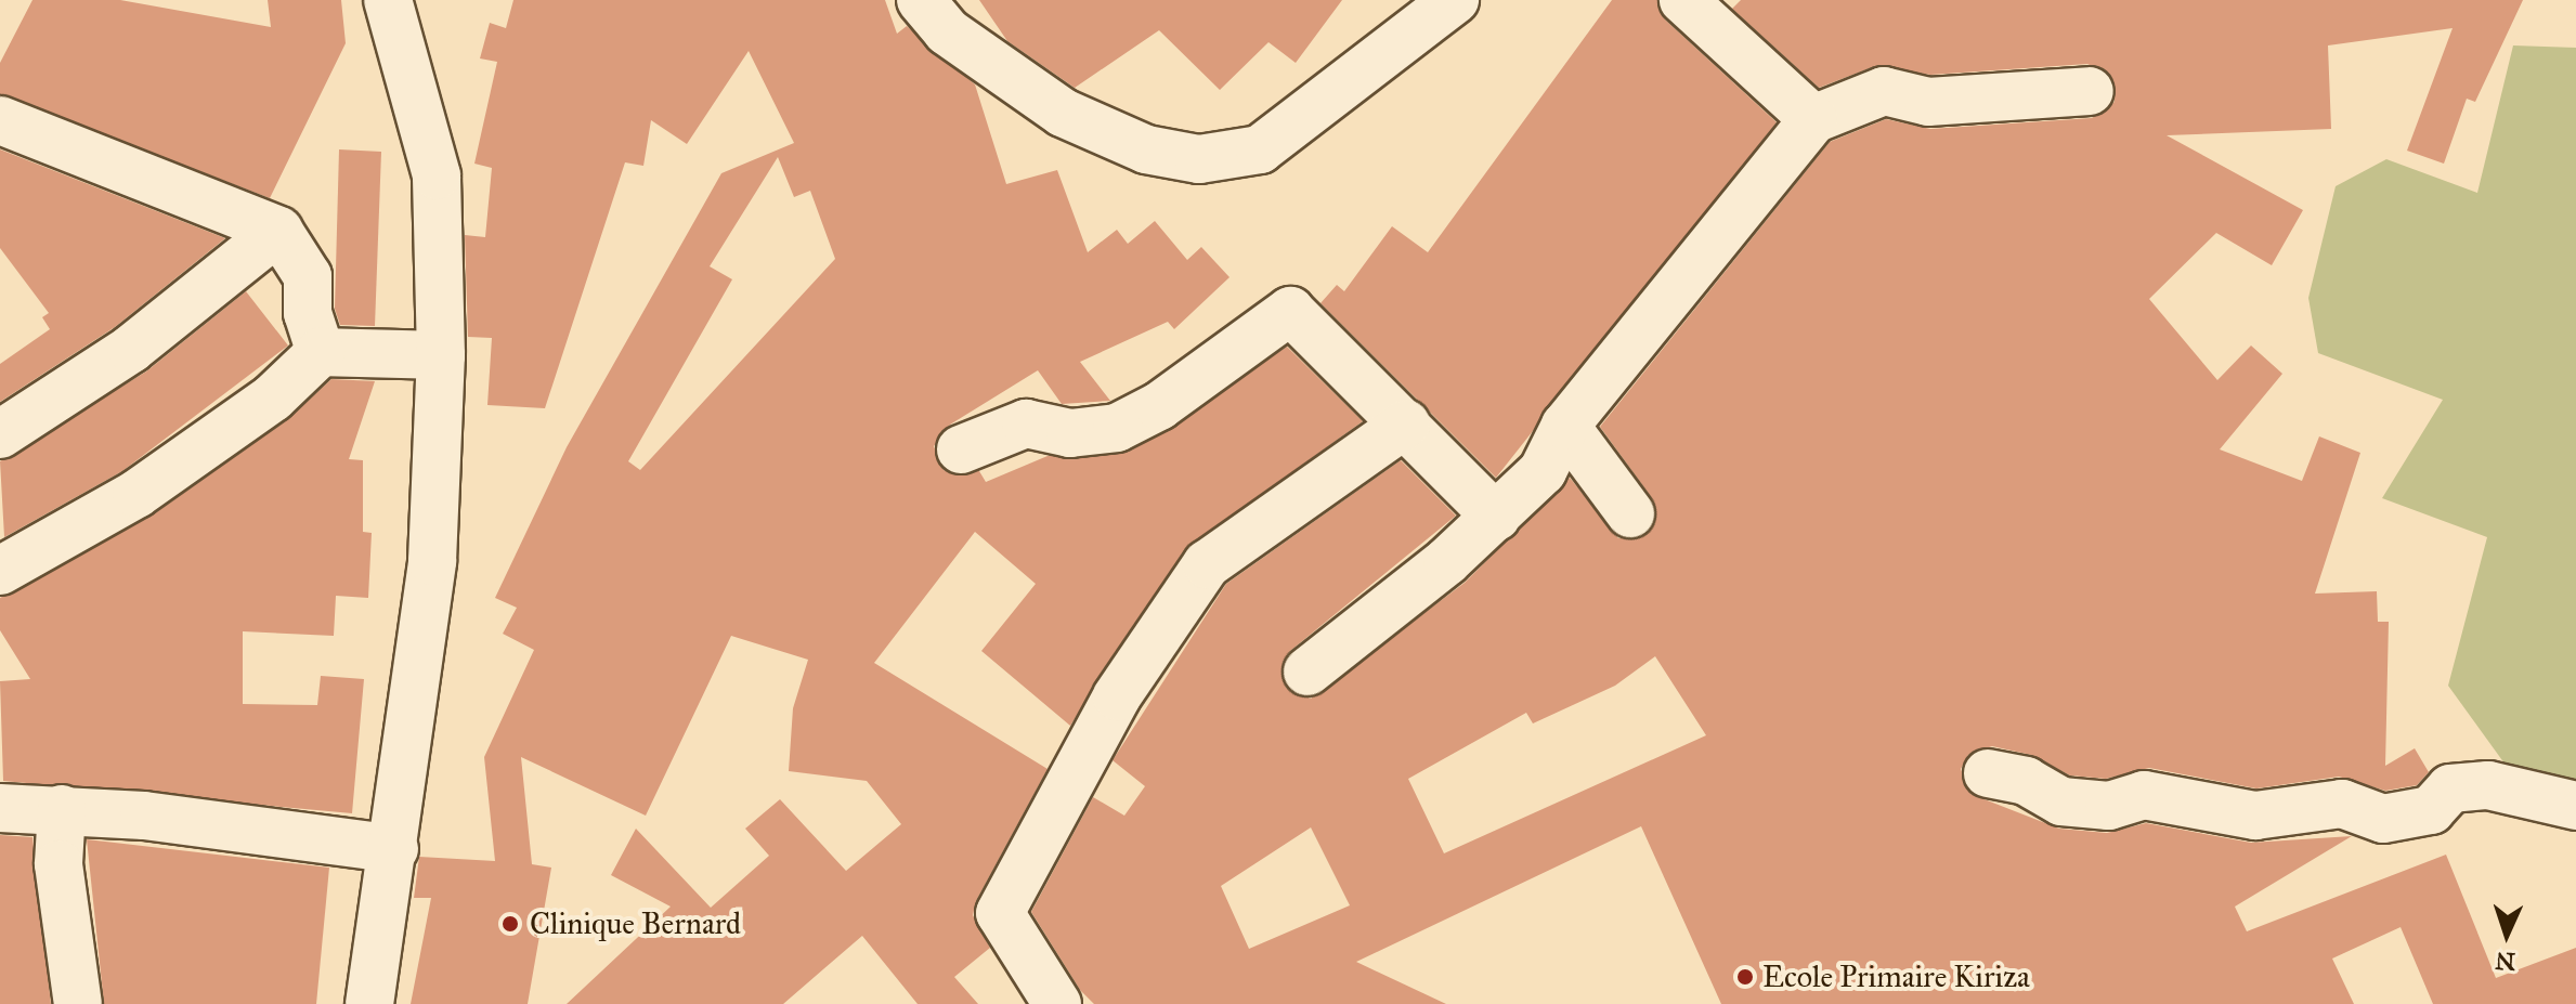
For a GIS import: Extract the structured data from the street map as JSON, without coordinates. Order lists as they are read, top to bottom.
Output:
{
  "places": ["Clinique Bernard", "Ecole Primaire Kiriza"],
  "north": "bottom"
}
